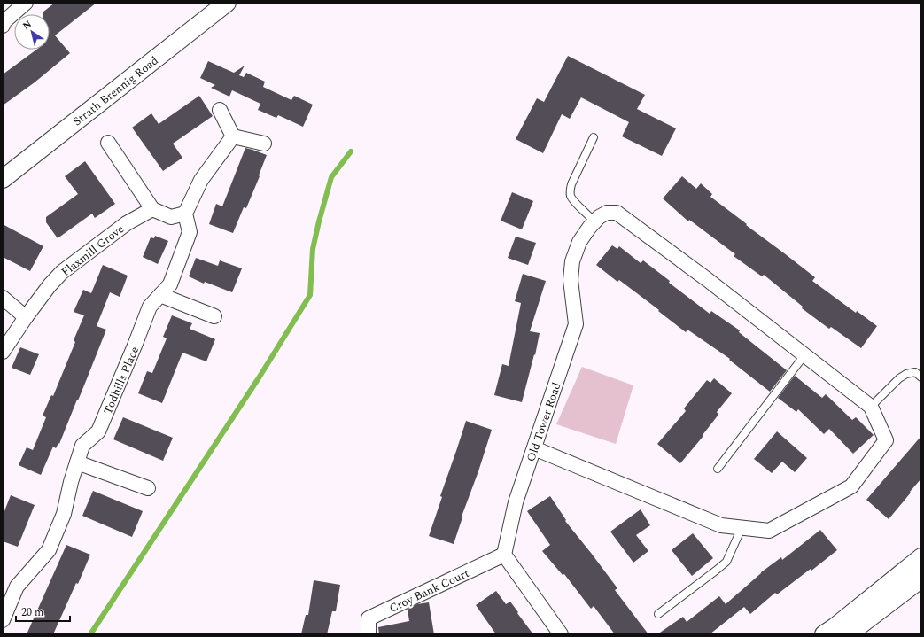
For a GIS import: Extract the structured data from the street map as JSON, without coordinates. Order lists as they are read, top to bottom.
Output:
{
  "streets": {
    "street": [
      "Strath Brennig Road",
      "Flaxmill Grove",
      "Todhills Place",
      "Old Tower Road",
      "Croy Bank Court"
    ]
  },
  "crossings": [
    ["Old Tower Road", "Croy Bank Court"]
  ],
  "scale_bar": "20 m",
  "north": "top left"
}
